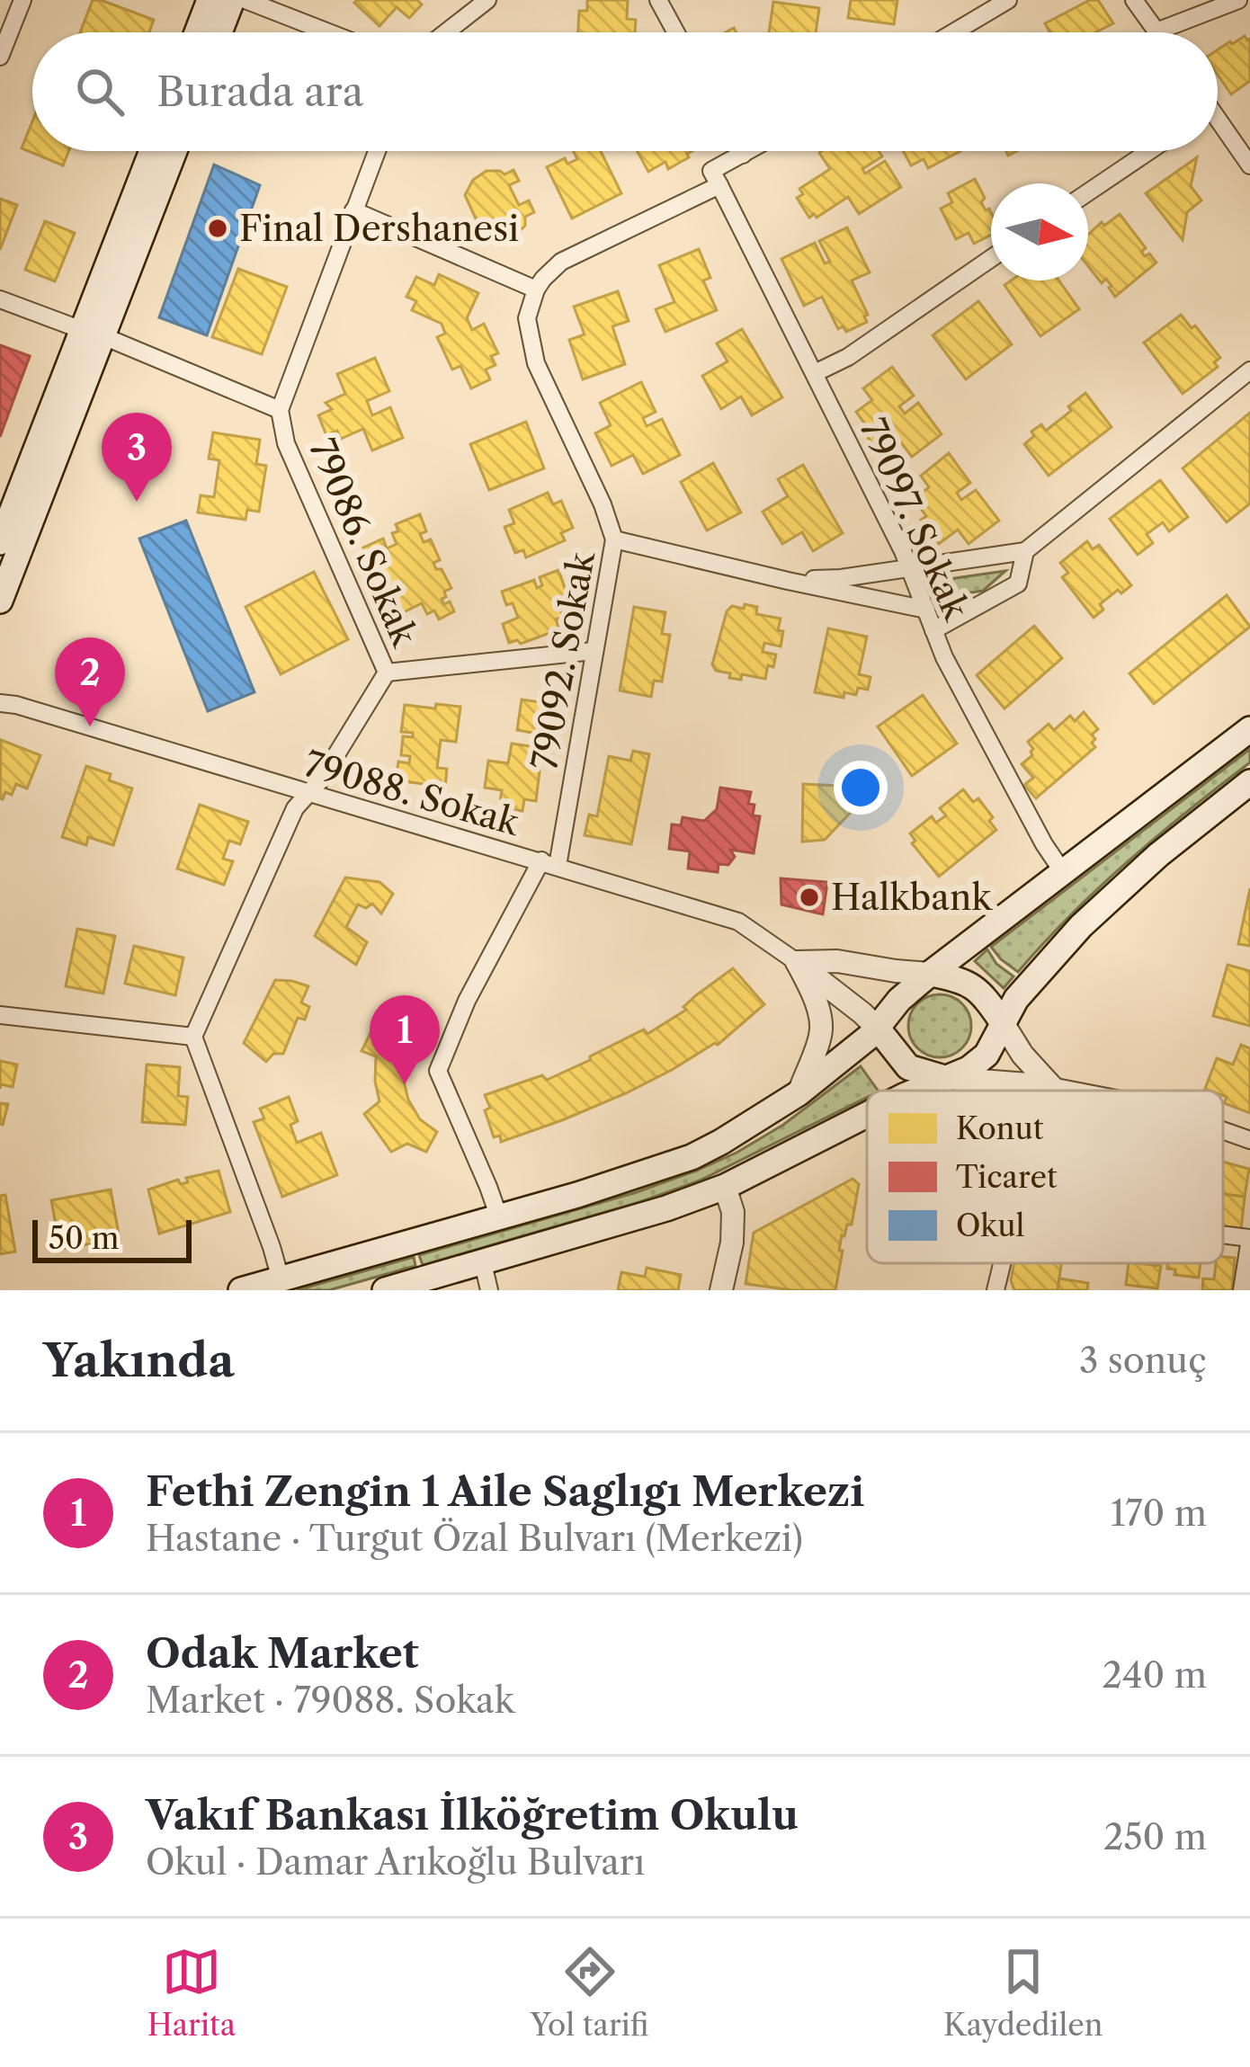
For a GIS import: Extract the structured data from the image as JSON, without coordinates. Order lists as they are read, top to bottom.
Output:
{
  "streets": {
    "street": [
      "79097. Sokak",
      "79086. Sokak",
      "79092. Sokak",
      "79088. Sokak"
    ]
  },
  "crossings": [
    ["79092. Sokak", "79088. Sokak"]
  ],
  "places": ["Final Dershanesi", "Halkbank"],
  "legend": ["Konut", "Ticaret", "Okul"],
  "scale_bar": "50 m",
  "north": "right",
  "page": {
    "search": "Burada ara",
    "pins": ["3", "2", "1"],
    "scale": "50 m",
    "heading": ["Yakında", "3 sonuç"],
    "list": [
      {
        "mark": "1",
        "name": "Fethi Zengin 1 Aile Saglıgı Merkezi",
        "note": "Hastane · Turgut Özal Bulvarı (Merkezi)",
        "value": "170 m"
      },
      {
        "mark": "2",
        "name": "Odak Market",
        "note": "Market · 79088. Sokak",
        "value": "240 m"
      },
      {
        "mark": "3",
        "name": "Vakıf Bankası İlköğretim Okulu",
        "note": "Okul · Damar Arıkoğlu Bulvarı",
        "value": "250 m"
      }
    ],
    "nav": ["Harita", "Yol tarifi", "Kaydedilen"]
  }
}
